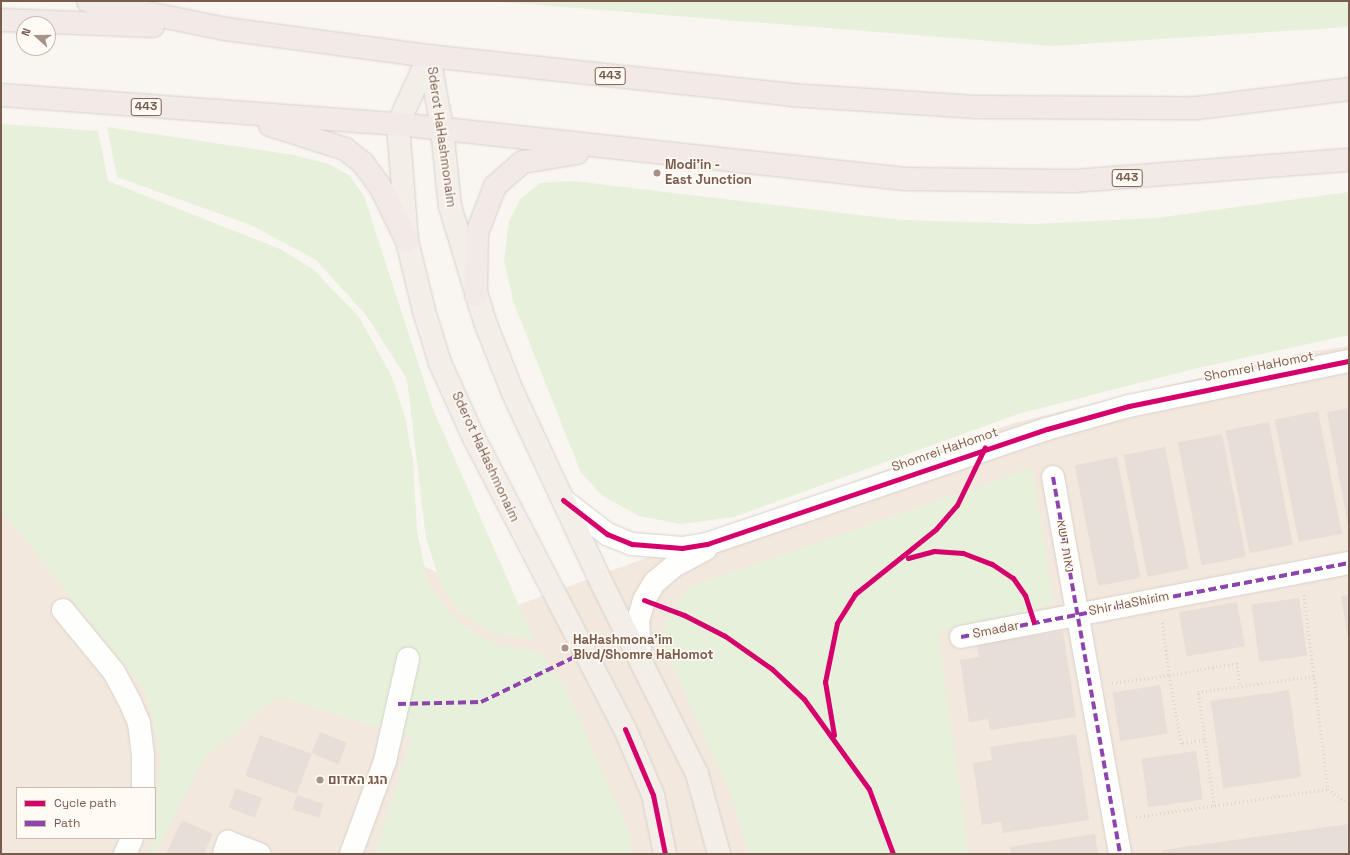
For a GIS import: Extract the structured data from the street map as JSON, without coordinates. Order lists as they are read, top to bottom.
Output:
{
  "streets": {
    "highway": ["443"],
    "main road": ["Sderot HaHashmonaim"],
    "street": [
      "Shomrei HaHomot",
      "נאות דשא",
      "Shir HaShirim",
      "Smadar"
    ]
  },
  "crossings": [
    ["443", "Sderot HaHashmonaim"],
    ["Sderot HaHashmonaim", "Shomrei HaHomot"],
    ["נאות דשא", "Shir HaShirim"],
    ["נאות דשא", "Smadar"],
    ["Shir HaShirim", "Smadar"]
  ],
  "places": ["Modi'in - East Junction", "HaHashmona'im Blvd/Shomre HaHomot", "הגג האדום"],
  "legend": ["Cycle path", "Path"],
  "north": "left"
}
